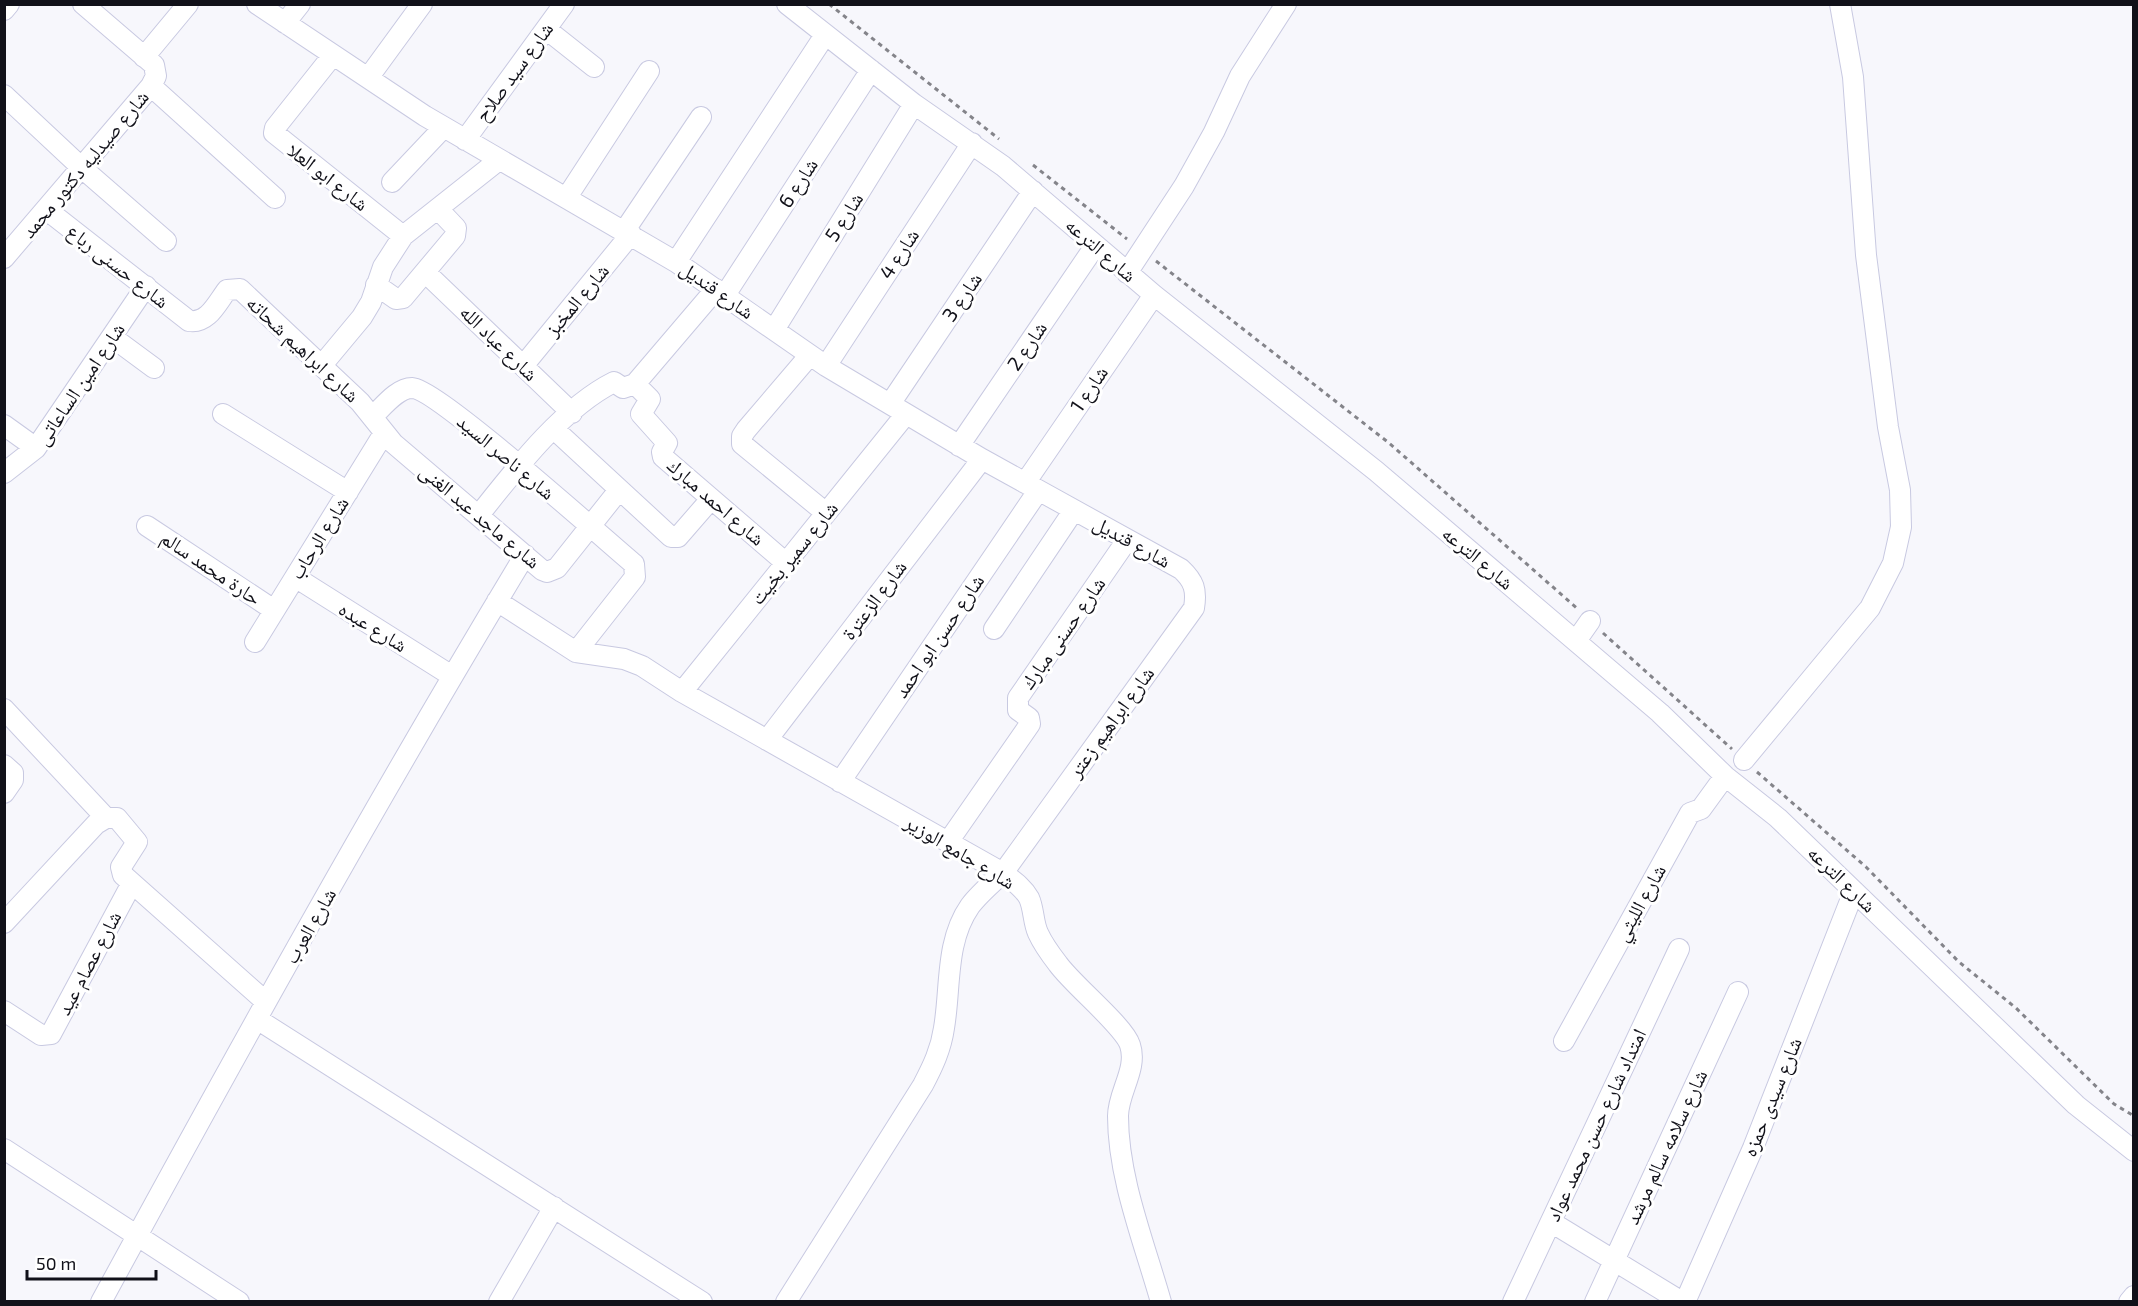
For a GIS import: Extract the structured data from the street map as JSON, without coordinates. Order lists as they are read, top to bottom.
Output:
{
  "streets": {
    "street": [
      "شارع سيد صلاح",
      "شارع صيدليه دكتور محمد",
      "شارع ابو العلا",
      "شارع 6",
      "شارع 5",
      "شارع الترعه",
      "شارع 4",
      "شارع حسنى رباع",
      "شارع قنديل",
      "شارع 3",
      "شارع المخبز",
      "شارع عباد الله",
      "شارع 2",
      "شارع ابراهيم شحاته",
      "شارع امين الساعاتى",
      "شارع 1",
      "شارع ناصر السيد",
      "شارع احمد مبارك",
      "شارع ماجد عبد الغنى",
      "شارع الرحاب",
      "شارع سمير بخيت",
      "حارة محمد سالم",
      "شارع الزعترة",
      "شارع عبده",
      "شارع حسنى مبارك",
      "شارع حسن ابو احمد",
      "شارع ابراهيم زعتر",
      "شارع جامع الوزير",
      "شارع الليثي",
      "شارع العرب",
      "شارع عصام عيد",
      "شارع سيدى حمزه",
      "امتداد شارع حسن محمد عواد",
      "شارع سلامه سالم مرشد"
    ]
  },
  "crossings": [
    ["شارع سيد صلاح", "شارع قنديل"],
    ["شارع صيدليه دكتور محمد", "شارع حسنى رباع"],
    ["شارع ابو العلا", "شارع قنديل"],
    ["شارع 6", "شارع الترعه"],
    ["شارع 6", "شارع قنديل"],
    ["شارع 6", "شارع احمد مبارك"],
    ["شارع 5", "شارع الترعه"],
    ["شارع 5", "شارع قنديل"],
    ["شارع الترعه", "شارع 4"],
    ["شارع الترعه", "شارع 3"],
    ["شارع الترعه", "شارع 2"],
    ["شارع الترعه", "شارع 1"],
    ["شارع الترعه", "شارع الليثي"],
    ["شارع الترعه", "شارع سيدى حمزه"],
    ["شارع 4", "شارع قنديل"],
    ["شارع 4", "شارع سمير بخيت"],
    ["شارع حسنى رباع", "شارع ابراهيم شحاته"],
    ["شارع حسنى رباع", "شارع امين الساعاتى"],
    ["شارع قنديل", "شارع 3"],
    ["شارع قنديل", "شارع المخبز"],
    ["شارع قنديل", "شارع 2"],
    ["شارع قنديل", "شارع 1"],
    ["شارع قنديل", "شارع سمير بخيت"],
    ["شارع قنديل", "شارع الزعترة"],
    ["شارع قنديل", "شارع حسنى مبارك"],
    ["شارع قنديل", "شارع حسن ابو احمد"],
    ["شارع قنديل", "شارع ابراهيم زعتر"],
    ["شارع 3", "شارع سمير بخيت"],
    ["شارع المخبز", "شارع عباد الله"],
    ["شارع ابراهيم شحاته", "شارع ناصر السيد"],
    ["شارع ابراهيم شحاته", "شارع ماجد عبد الغنى"],
    ["شارع ابراهيم شحاته", "شارع الرحاب"],
    ["شارع 1", "شارع حسن ابو احمد"],
    ["شارع ناصر السيد", "شارع ماجد عبد الغنى"],
    ["شارع ناصر السيد", "شارع جامع الوزير"],
    ["شارع احمد مبارك", "شارع سمير بخيت"],
    ["شارع ماجد عبد الغنى", "شارع الرحاب"],
    ["شارع ماجد عبد الغنى", "شارع العرب"],
    ["شارع الرحاب", "حارة محمد سالم"],
    ["شارع الرحاب", "شارع عبده"],
    ["شارع سمير بخيت", "شارع جامع الوزير"],
    ["شارع الزعترة", "شارع جامع الوزير"],
    ["شارع عبده", "شارع العرب"],
    ["شارع حسنى مبارك", "شارع جامع الوزير"],
    ["شارع حسن ابو احمد", "شارع جامع الوزير"],
    ["شارع ابراهيم زعتر", "شارع جامع الوزير"],
    ["شارع جامع الوزير", "شارع العرب"]
  ],
  "scale_bar": "50 m"
}
